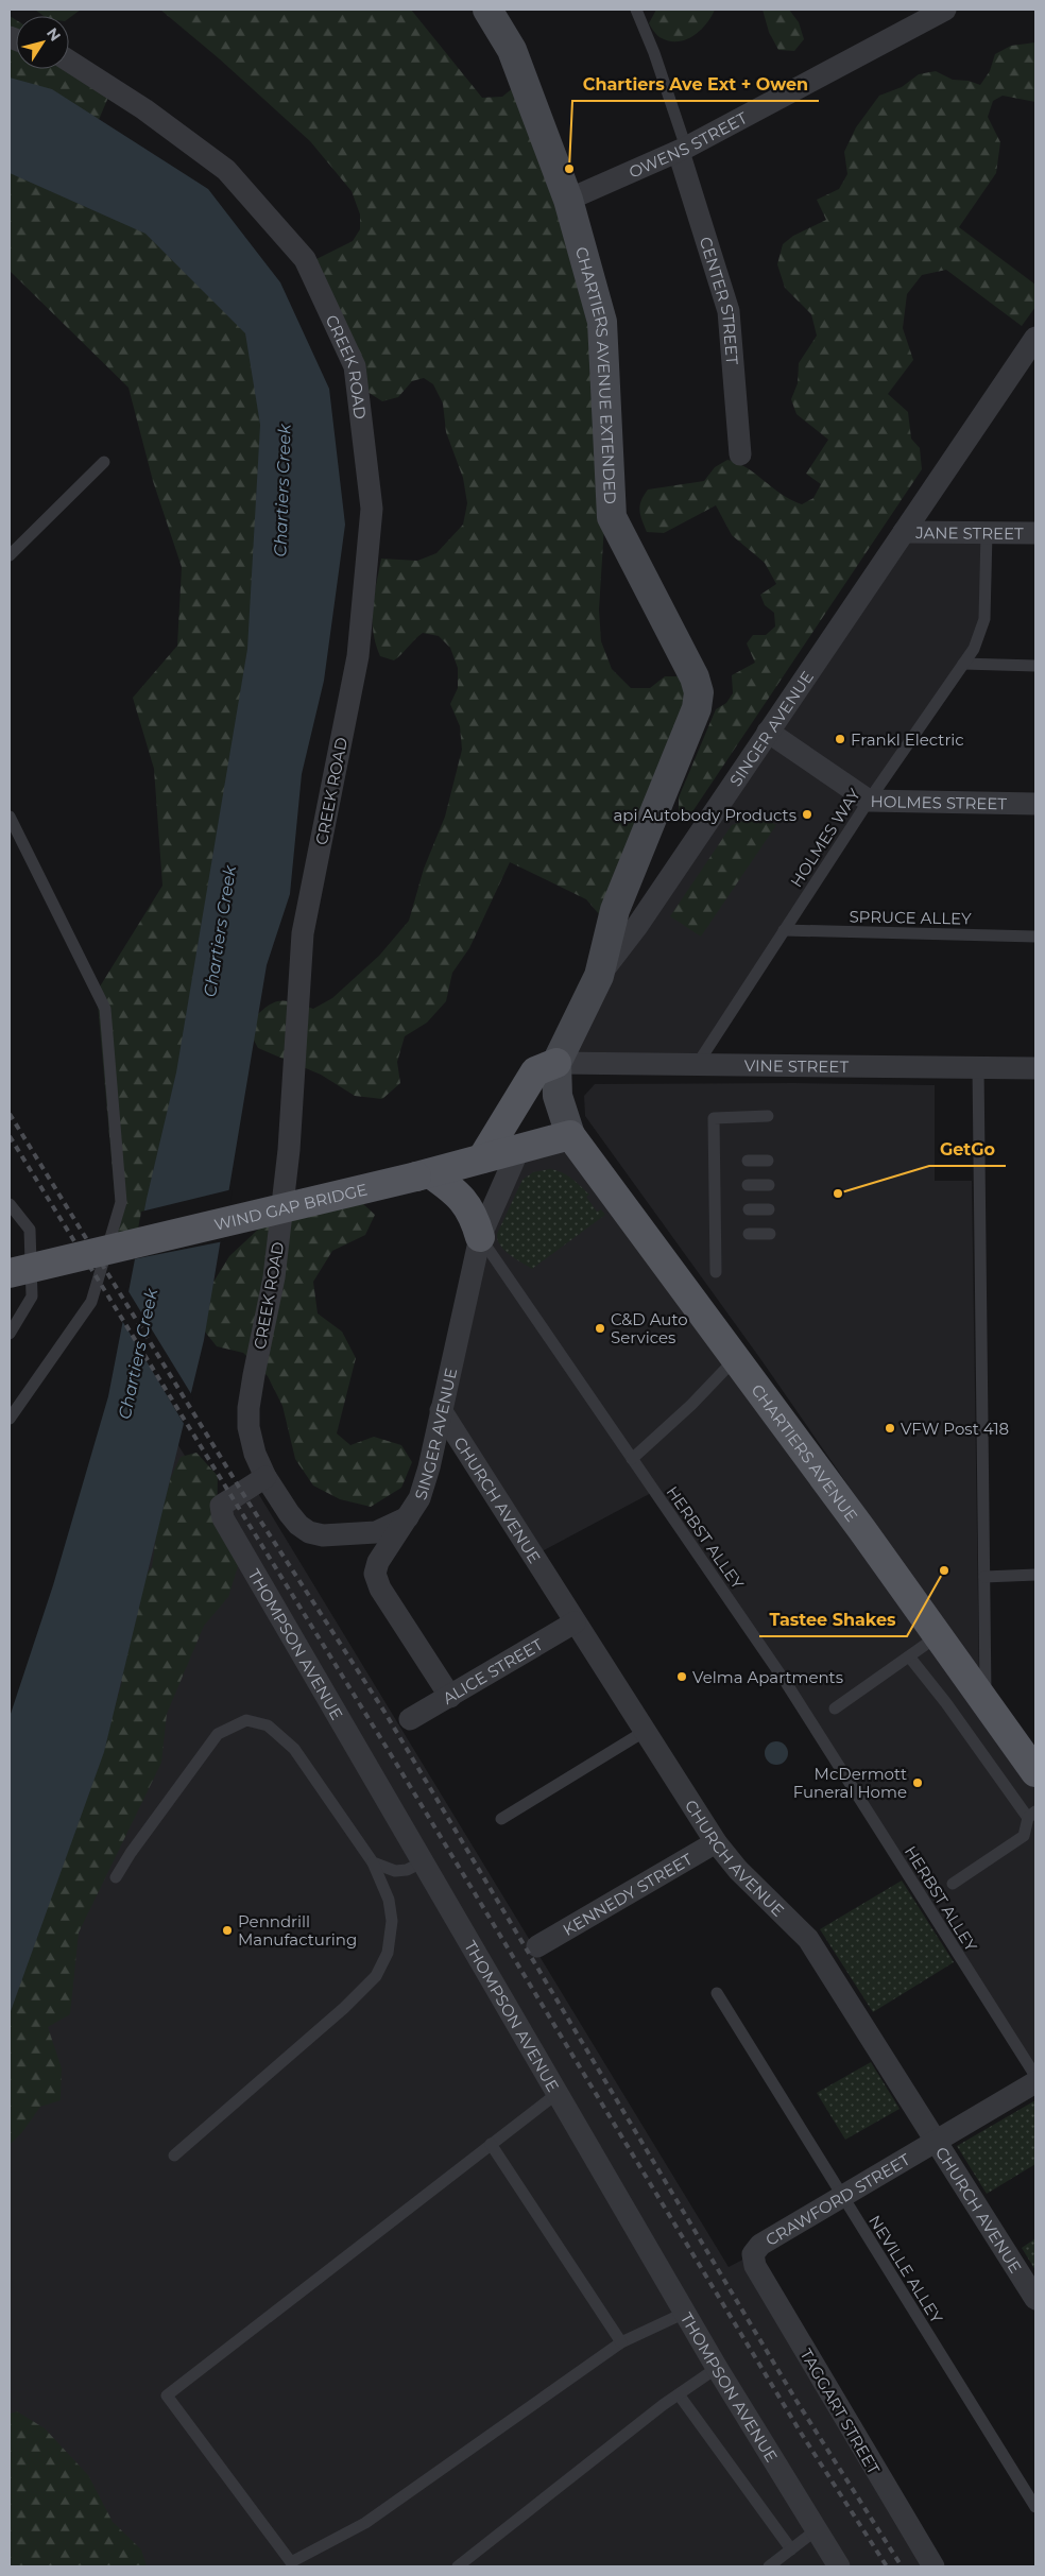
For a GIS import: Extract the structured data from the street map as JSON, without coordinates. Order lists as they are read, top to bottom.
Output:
{
  "streets": {
    "main road": ["WIND GAP BRIDGE", "CHARTIERS AVENUE"],
    "street": [
      "OWENS STREET",
      "CENTER STREET",
      "CREEK ROAD",
      "CHARTIERS AVENUE EXTENDED",
      "JANE STREET",
      "SINGER AVENUE",
      "HOLMES STREET",
      "VINE STREET",
      "CHURCH AVENUE",
      "THOMPSON AVENUE",
      "ALICE STREET",
      "KENNEDY STREET",
      "CRAWFORD STREET",
      "TAGGART STREET"
    ],
    "lane": [
      "HOLMES WAY",
      "SPRUCE ALLEY",
      "HERBST ALLEY",
      "NEVILLE ALLEY"
    ]
  },
  "crossings": [
    ["OWENS STREET", "CENTER STREET"],
    ["OWENS STREET", "CHARTIERS AVENUE EXTENDED"],
    ["CREEK ROAD", "SINGER AVENUE"],
    ["CREEK ROAD", "THOMPSON AVENUE"],
    ["CHARTIERS AVENUE EXTENDED", "SINGER AVENUE"],
    ["JANE STREET", "SINGER AVENUE"],
    ["JANE STREET", "HOLMES WAY"],
    ["SINGER AVENUE", "HOLMES STREET"],
    ["SINGER AVENUE", "VINE STREET"],
    ["SINGER AVENUE", "WIND GAP BRIDGE"],
    ["SINGER AVENUE", "CHARTIERS AVENUE"],
    ["SINGER AVENUE", "CHURCH AVENUE"],
    ["SINGER AVENUE", "HERBST ALLEY"],
    ["SINGER AVENUE", "ALICE STREET"],
    ["HOLMES STREET", "HOLMES WAY"],
    ["HOLMES WAY", "SPRUCE ALLEY"],
    ["HOLMES WAY", "VINE STREET"],
    ["WIND GAP BRIDGE", "CHARTIERS AVENUE"],
    ["CHURCH AVENUE", "ALICE STREET"],
    ["CHURCH AVENUE", "KENNEDY STREET"],
    ["CHURCH AVENUE", "CRAWFORD STREET"],
    ["CRAWFORD STREET", "NEVILLE ALLEY"],
    ["CRAWFORD STREET", "TAGGART STREET"]
  ],
  "water": ["Chartiers Creek"],
  "places": [
    "Chartiers Ave Ext + Owen",
    "Frankl Electric",
    "api Autobody Products",
    "GetGo",
    "C&D Auto Services",
    "VFW Post 418",
    "Tastee Shakes",
    "Velma Apartments",
    "McDermott Funeral Home",
    "Penndrill Manufacturing"
  ],
  "north": "top right"
}
